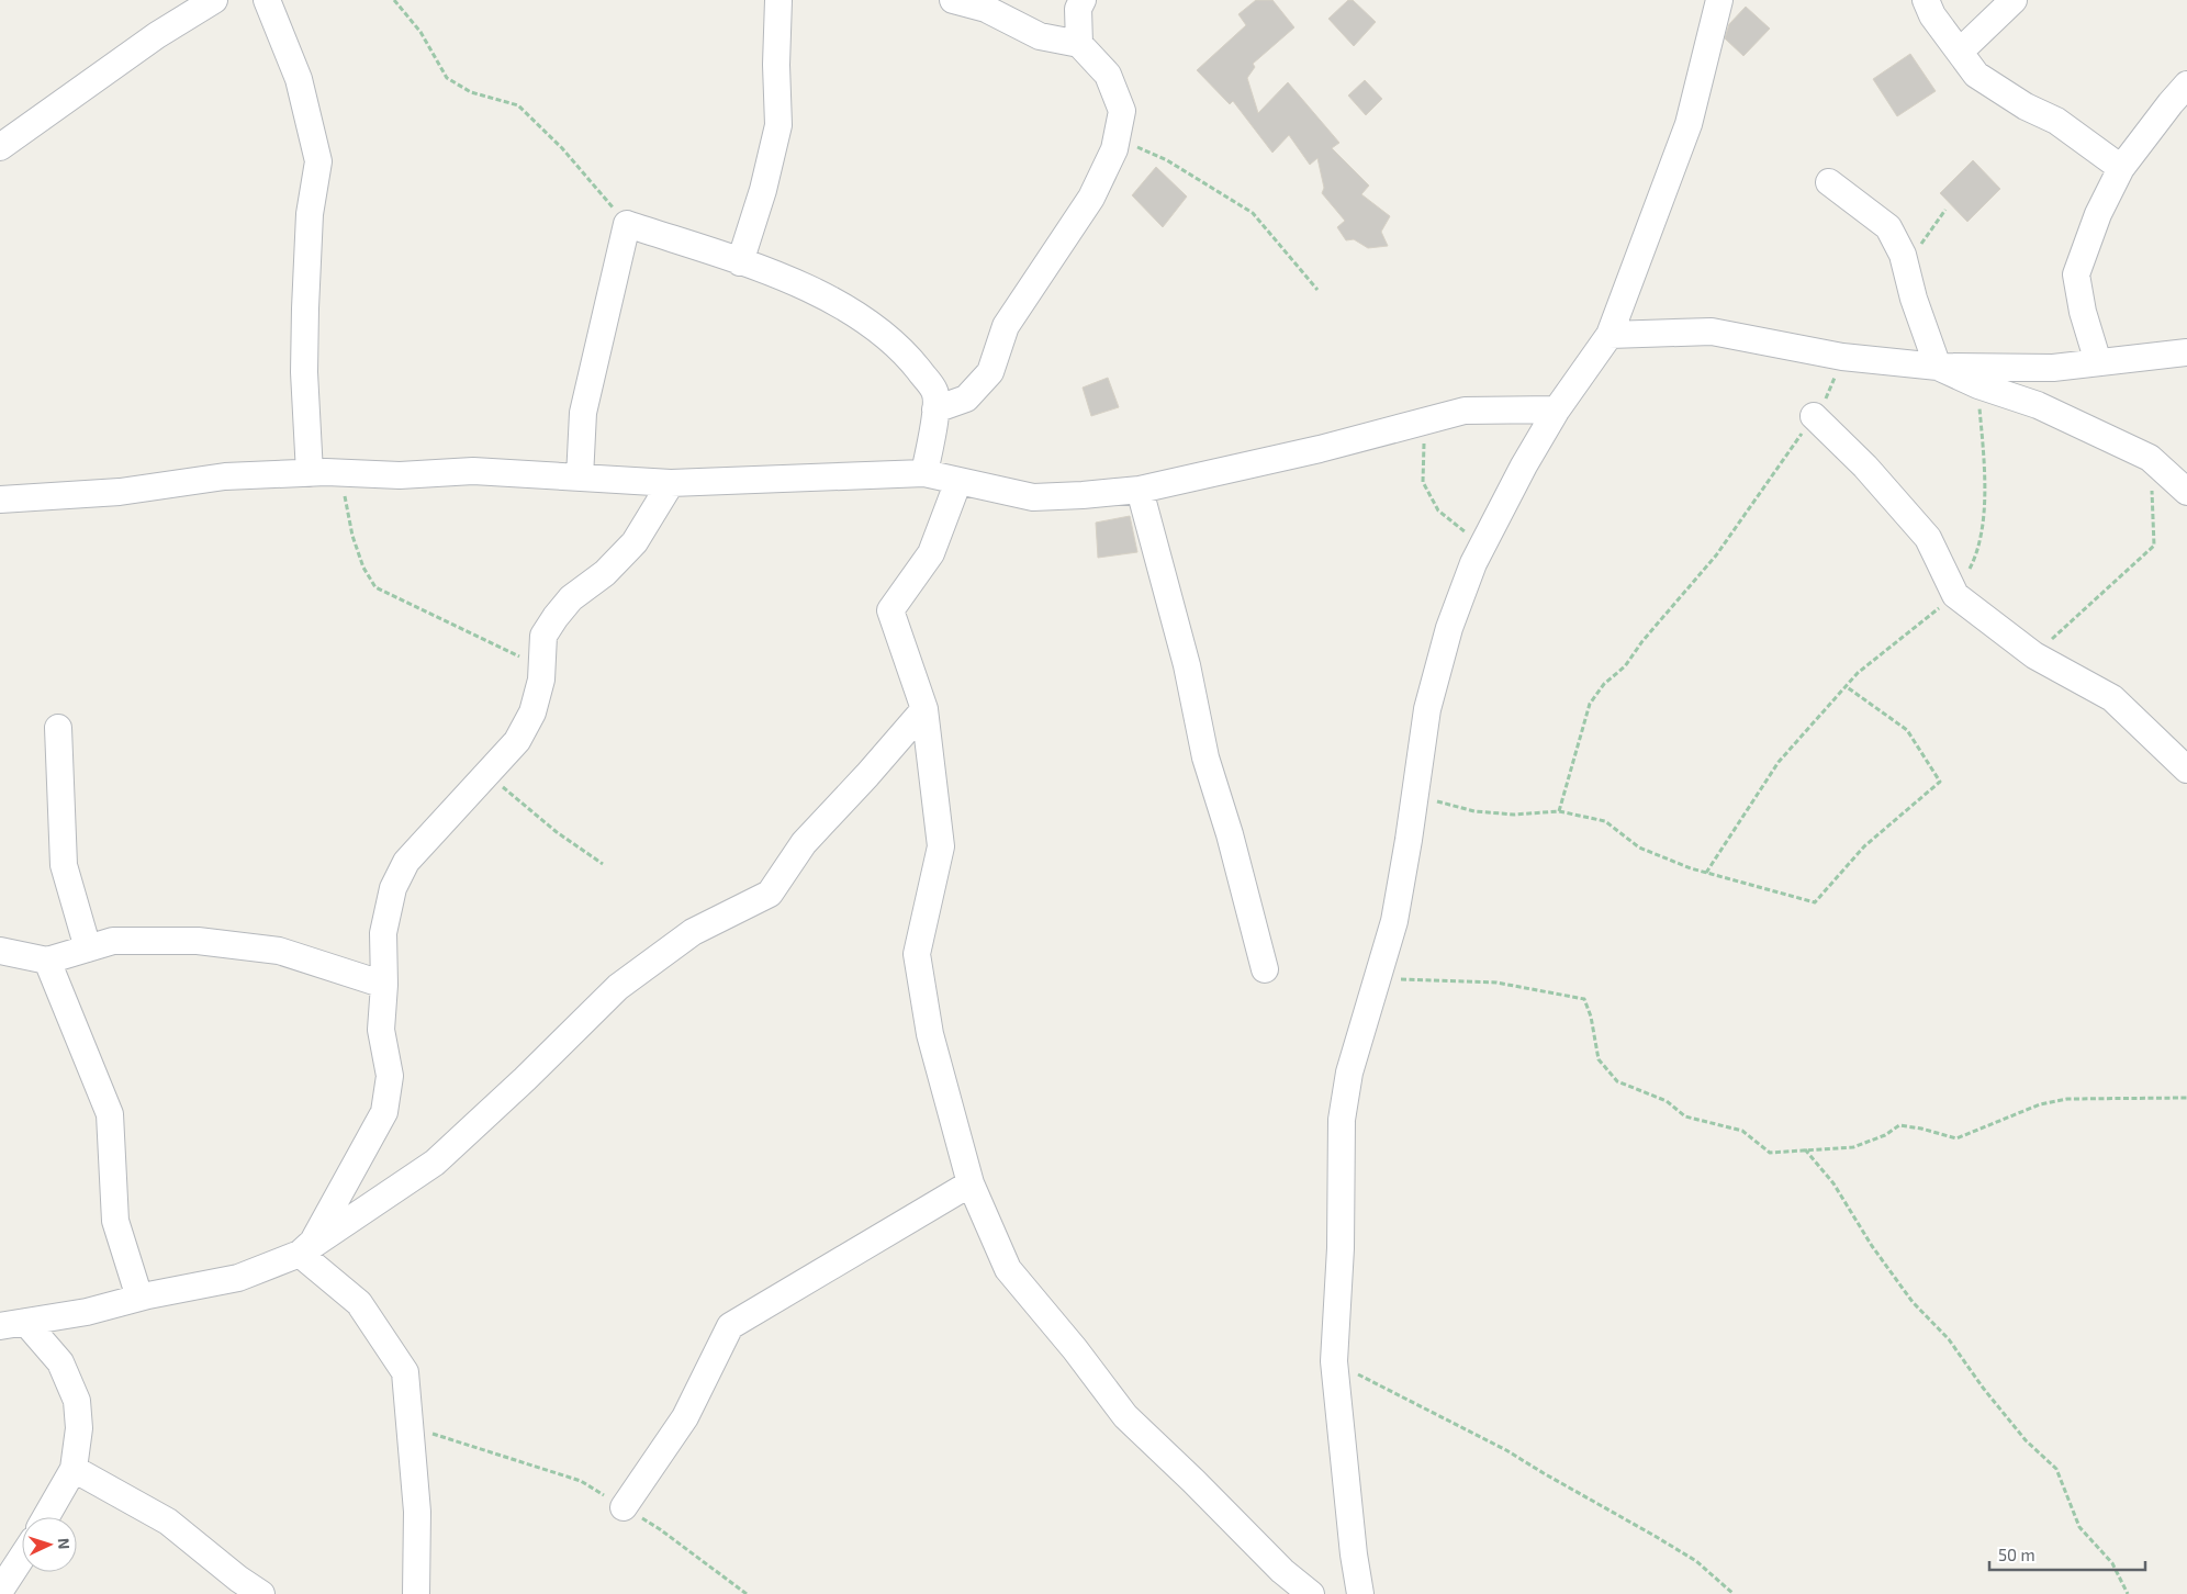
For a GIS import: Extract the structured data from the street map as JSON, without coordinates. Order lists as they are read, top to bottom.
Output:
{
  "scale_bar": "50 m",
  "north": "right"
}
